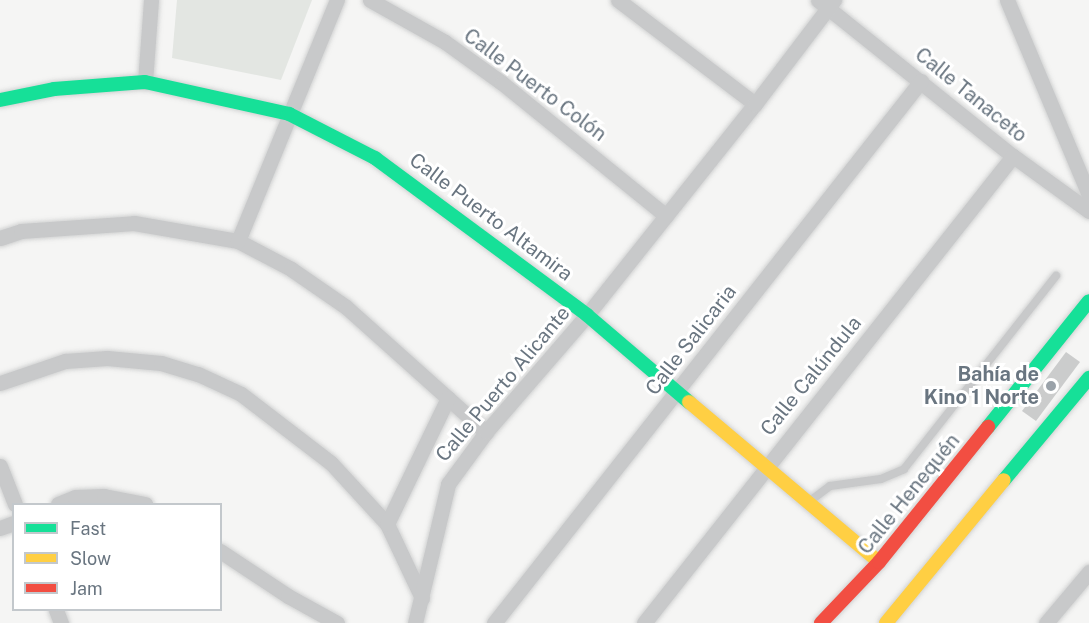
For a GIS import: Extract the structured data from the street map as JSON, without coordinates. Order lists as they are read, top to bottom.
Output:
{
  "streets": {
    "street": [
      "Calle Puerto Colón",
      "Calle Tanaceto",
      "Calle Puerto Altamira",
      "Calle Salicaria",
      "Calle Calúndula",
      "Calle Puerto Alicante",
      "Calle Henequén"
    ]
  },
  "crossings": [
    ["Calle Puerto Colón", "Calle Puerto Alicante"],
    ["Calle Tanaceto", "Calle Salicaria"],
    ["Calle Tanaceto", "Calle Calúndula"],
    ["Calle Tanaceto", "Calle Puerto Alicante"],
    ["Calle Puerto Altamira", "Calle Salicaria"],
    ["Calle Puerto Altamira", "Calle Calúndula"],
    ["Calle Puerto Altamira", "Calle Puerto Alicante"],
    ["Calle Puerto Altamira", "Calle Henequén"]
  ],
  "places": ["Bahía de Kino 1 Norte"],
  "legend": ["Fast", "Slow", "Jam"]
}
